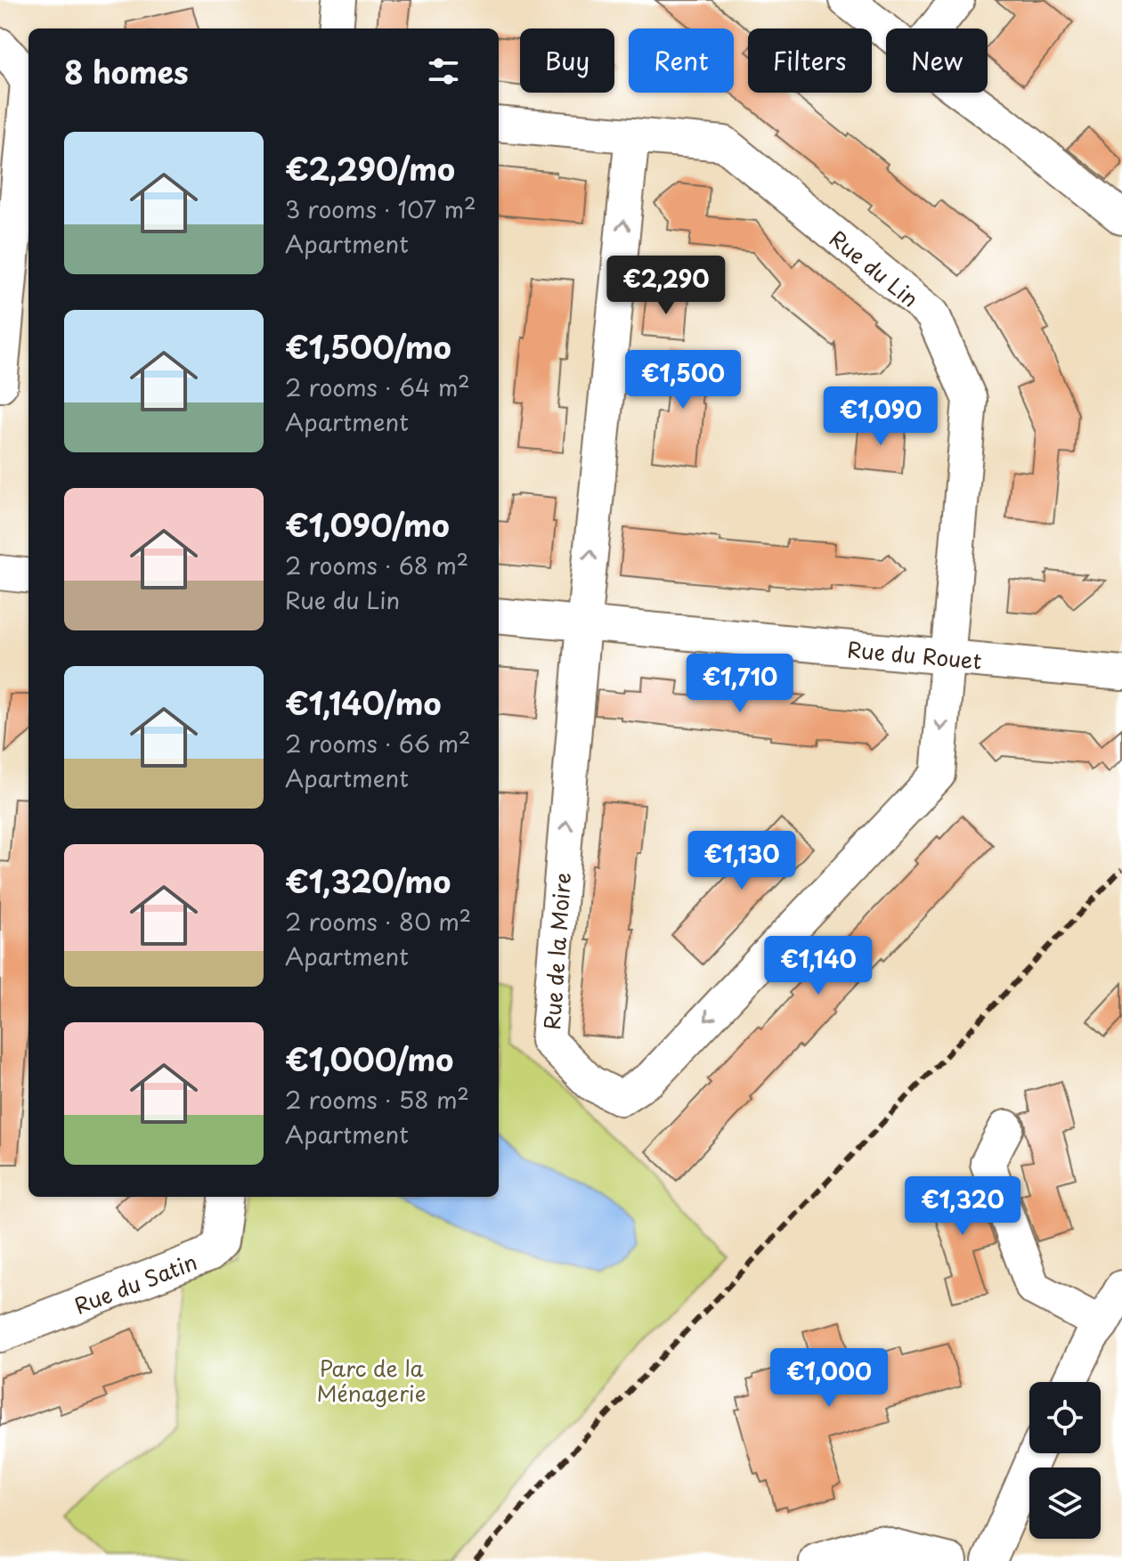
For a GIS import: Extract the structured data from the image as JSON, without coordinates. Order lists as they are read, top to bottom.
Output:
{
  "streets": {
    "street": [
      "Rue du Lin",
      "Rue du Rouet",
      "Rue de la Moire",
      "Rue du Satin"
    ]
  },
  "crossings": [
    ["Rue du Lin", "Rue du Rouet"],
    ["Rue du Lin", "Rue de la Moire"],
    ["Rue du Rouet", "Rue de la Moire"]
  ],
  "parks": ["Parc de la Ménagerie"],
  "page": {
    "chip": [
      "Buy",
      "Rent",
      "Filters",
      "New"
    ],
    "heading": "8 homes",
    "list": [
      {
        "name": "€2,290/mo",
        "note": "3 rooms · 107 m² · Apartment"
      },
      {
        "name": "€1,500/mo",
        "note": "2 rooms · 64 m² · Apartment"
      },
      {
        "name": "€1,090/mo",
        "note": "2 rooms · 68 m² · Rue du Lin"
      },
      {
        "name": "€1,140/mo",
        "note": "2 rooms · 66 m² · Apartment"
      },
      {
        "name": "€1,320/mo",
        "note": "2 rooms · 80 m² · Apartment"
      },
      {
        "name": "€1,000/mo",
        "note": "2 rooms · 58 m² · Apartment"
      }
    ],
    "price": [
      "€2,290",
      "€1,500",
      "€1,090",
      "€1,710",
      "€1,130",
      "€1,140",
      "€1,320",
      "€1,000"
    ]
  }
}
